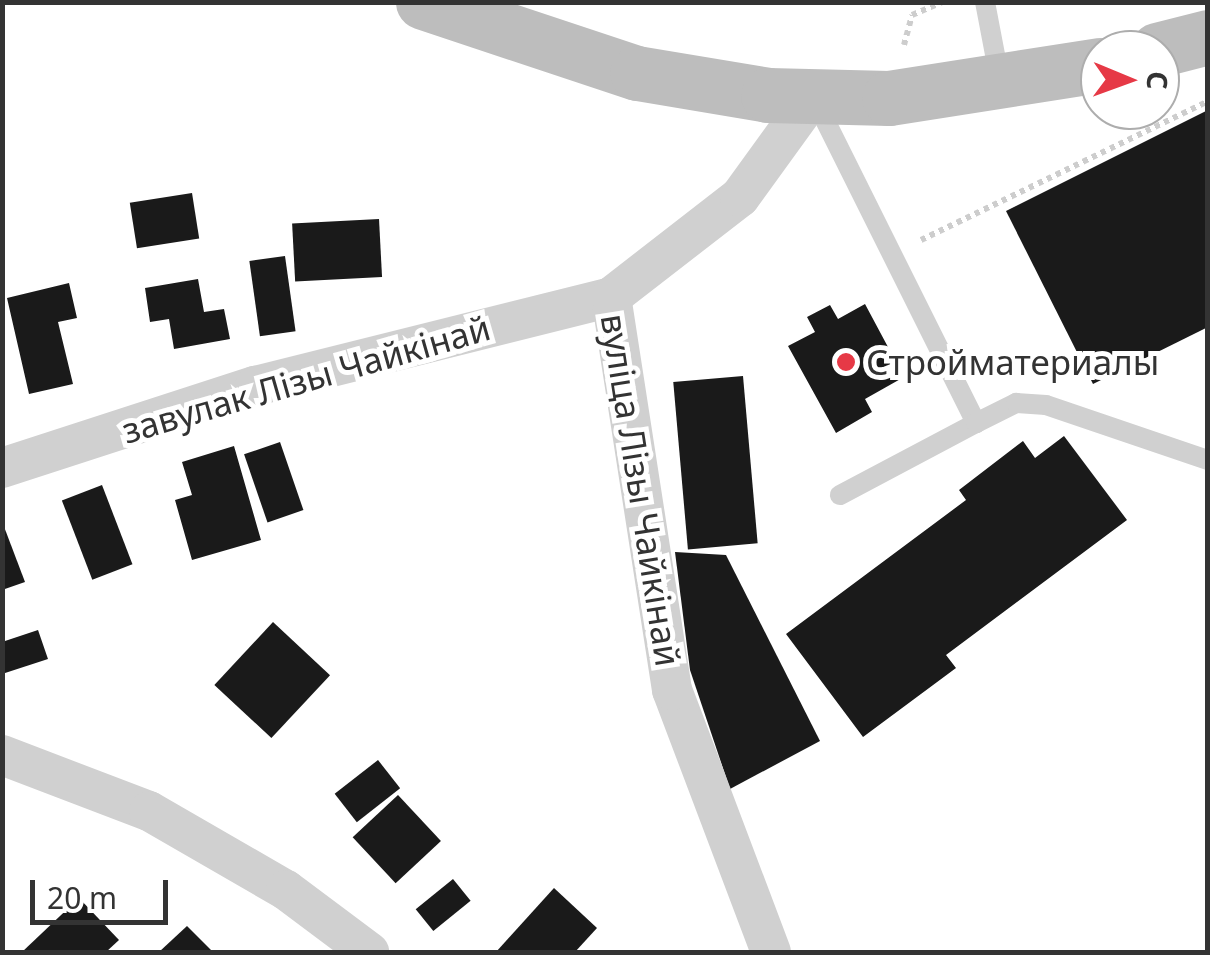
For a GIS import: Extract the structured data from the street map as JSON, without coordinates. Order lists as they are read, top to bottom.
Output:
{
  "streets": {
    "street": ["завулак Лізы Чайкінай", "вуліца Лізы Чайкінай"]
  },
  "crossings": [
    ["завулак Лізы Чайкінай", "вуліца Лізы Чайкінай"]
  ],
  "places": ["Стройматериалы"],
  "scale_bar": "20 m",
  "north": "right"
}
